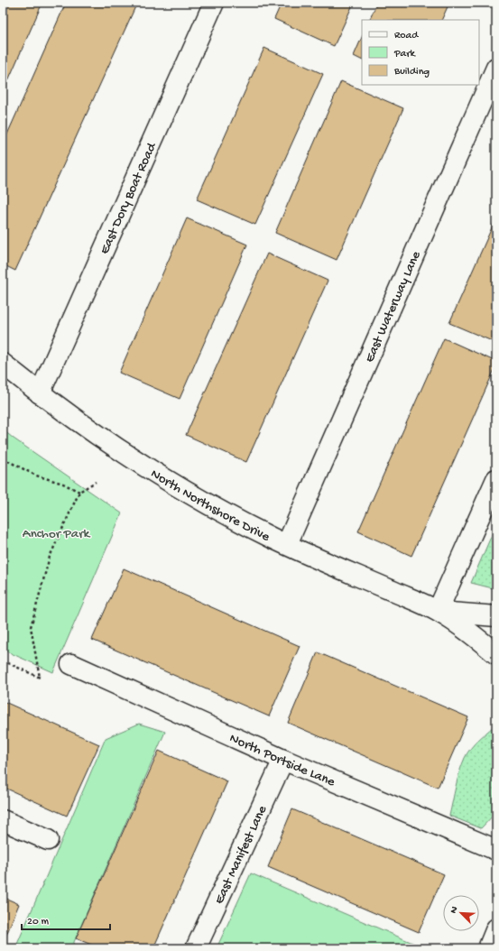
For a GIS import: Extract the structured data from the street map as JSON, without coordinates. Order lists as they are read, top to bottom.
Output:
{
  "streets": {
    "street": [
      "East Dory Boat Road",
      "East Waterway Lane",
      "North Northshore Drive",
      "North Portside Lane",
      "East Manifest Lane"
    ]
  },
  "crossings": [
    ["East Dory Boat Road", "North Northshore Drive"],
    ["East Waterway Lane", "North Northshore Drive"],
    ["North Portside Lane", "East Manifest Lane"]
  ],
  "parks": ["Anchor Park"],
  "legend": ["Road", "Park", "Building"],
  "scale_bar": "20 m",
  "north": "top left"
}
